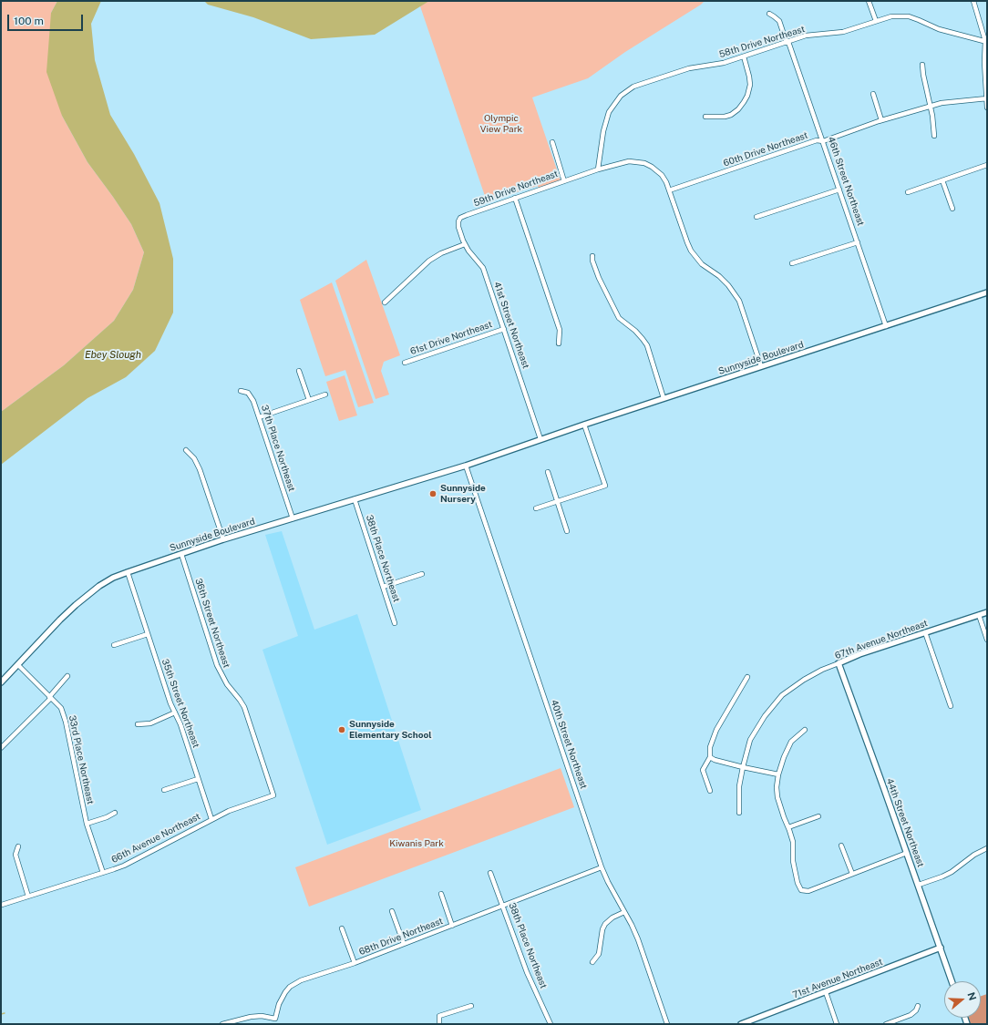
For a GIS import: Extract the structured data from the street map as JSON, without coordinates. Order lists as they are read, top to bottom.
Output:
{
  "streets": {
    "street": [
      "58th Drive Northeast",
      "60th Drive Northeast",
      "46th Street Northeast",
      "59th Drive Northeast",
      "41st Street Northeast",
      "61st Drive Northeast",
      "Sunnyside Boulevard",
      "37th Place Northeast",
      "38th Place Northeast",
      "36th Street Northeast",
      "67th Avenue Northeast",
      "35th Street Northeast",
      "40th Street Northeast",
      "33rd Place Northeast",
      "44th Street Northeast",
      "66th Avenue Northeast",
      "68th Drive Northeast",
      "71st Avenue Northeast"
    ]
  },
  "crossings": [
    ["58th Drive Northeast", "46th Street Northeast"],
    ["60th Drive Northeast", "46th Street Northeast"],
    ["46th Street Northeast", "Sunnyside Boulevard"],
    ["59th Drive Northeast", "41st Street Northeast"],
    ["41st Street Northeast", "61st Drive Northeast"],
    ["41st Street Northeast", "Sunnyside Boulevard"],
    ["Sunnyside Boulevard", "37th Place Northeast"],
    ["Sunnyside Boulevard", "38th Place Northeast"],
    ["Sunnyside Boulevard", "36th Street Northeast"],
    ["Sunnyside Boulevard", "35th Street Northeast"],
    ["Sunnyside Boulevard", "40th Street Northeast"],
    ["Sunnyside Boulevard", "33rd Place Northeast"],
    ["38th Place Northeast", "68th Drive Northeast"],
    ["36th Street Northeast", "66th Avenue Northeast"],
    ["67th Avenue Northeast", "44th Street Northeast"],
    ["35th Street Northeast", "66th Avenue Northeast"],
    ["40th Street Northeast", "68th Drive Northeast"],
    ["33rd Place Northeast", "66th Avenue Northeast"],
    ["44th Street Northeast", "71st Avenue Northeast"]
  ],
  "water": ["Ebey Slough"],
  "parks": ["Olympic View Park", "Kiwanis Park"],
  "places": ["Sunnyside Nursery", "Sunnyside Elementary School"],
  "scale_bar": "100 m",
  "north": "right"
}
